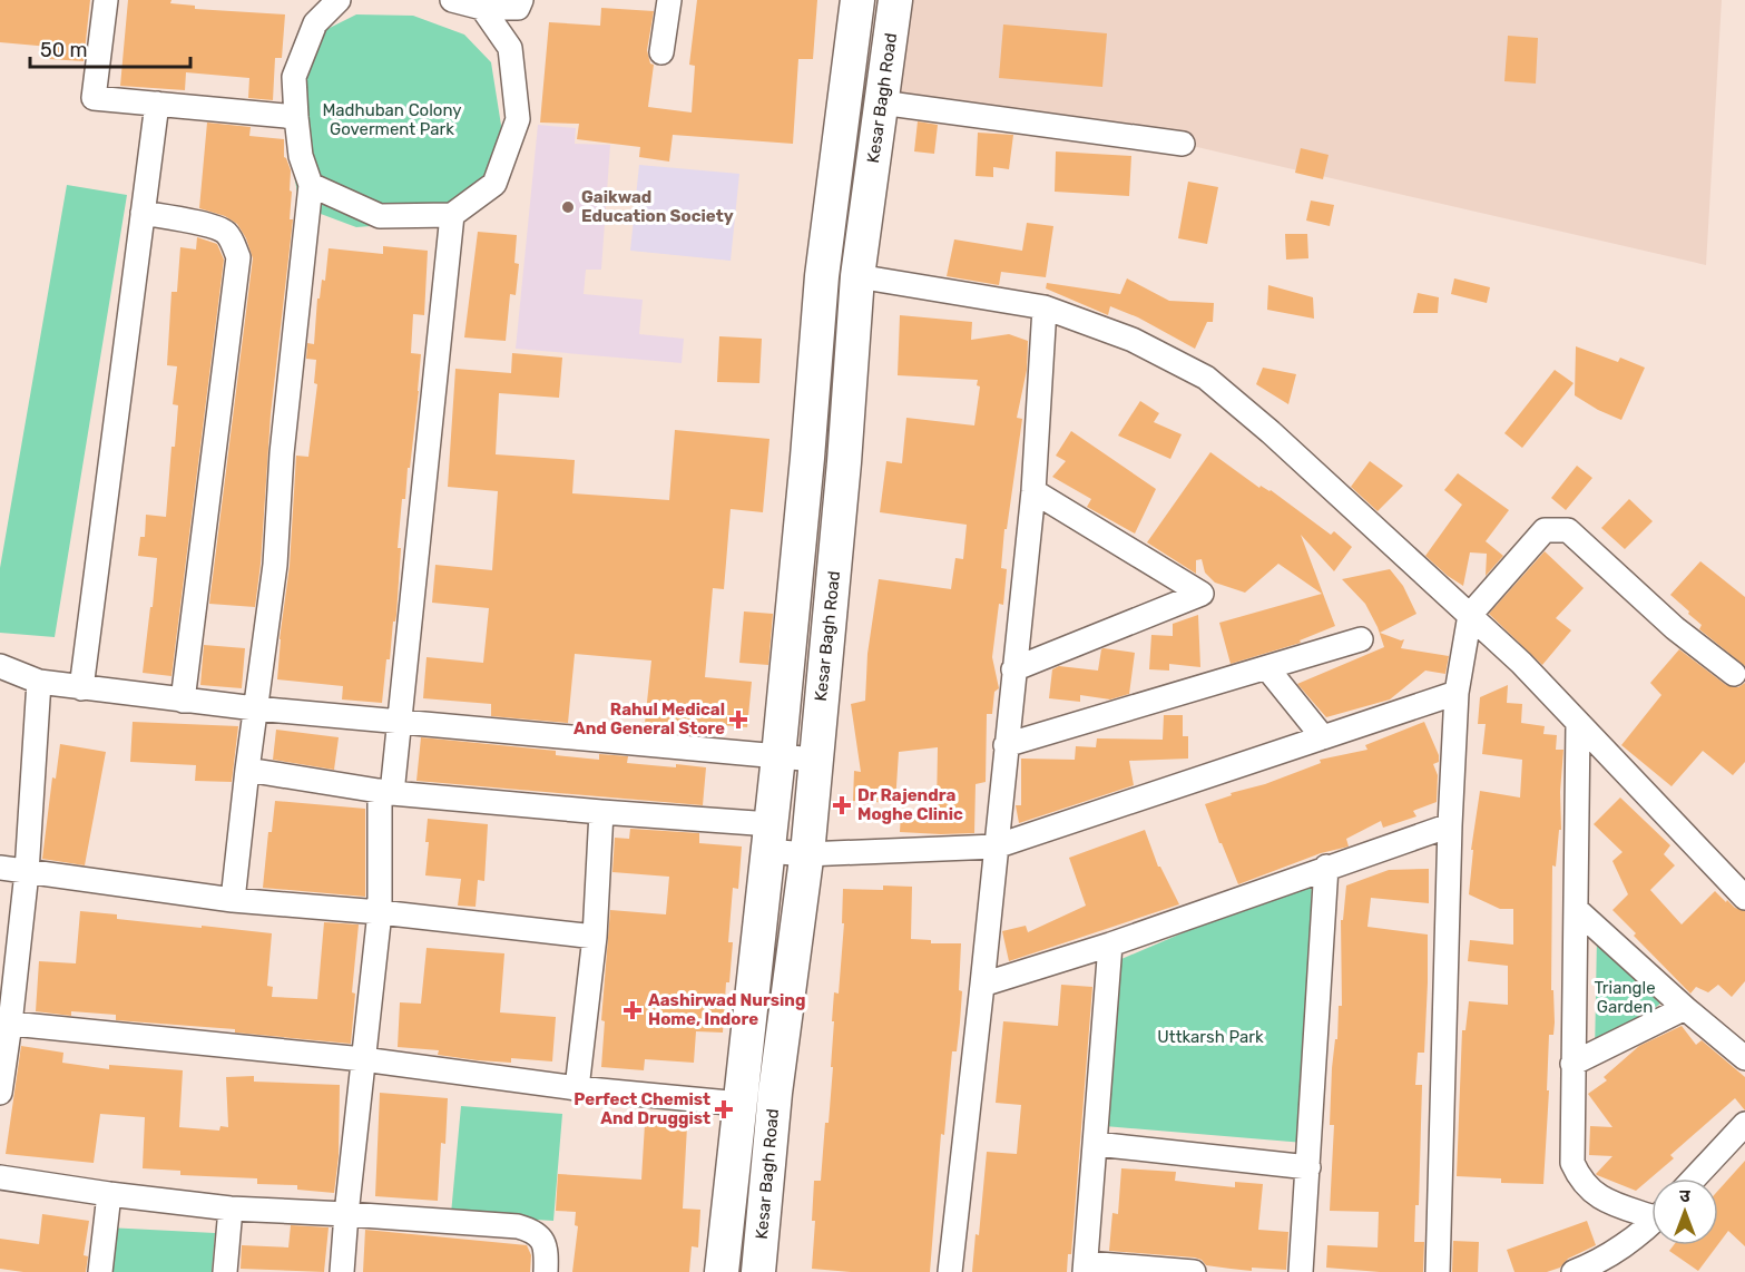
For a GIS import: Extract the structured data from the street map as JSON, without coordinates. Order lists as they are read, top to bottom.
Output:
{
  "streets": {
    "main road": ["Kesar Bagh Road"]
  },
  "parks": ["Madhuban Colony Goverment Park", "Triangle Garden", "Uttkarsh Park"],
  "places": {
    "other": ["Gaikwad Education Society"],
    "health": [
      "Rahul Medical And General Store",
      "Dr Rajendra Moghe Clinic",
      "Aashirwad Nursing Home, Indore",
      "Perfect Chemist And Druggist"
    ]
  },
  "scale_bar": "50 m",
  "north": "top"
}
